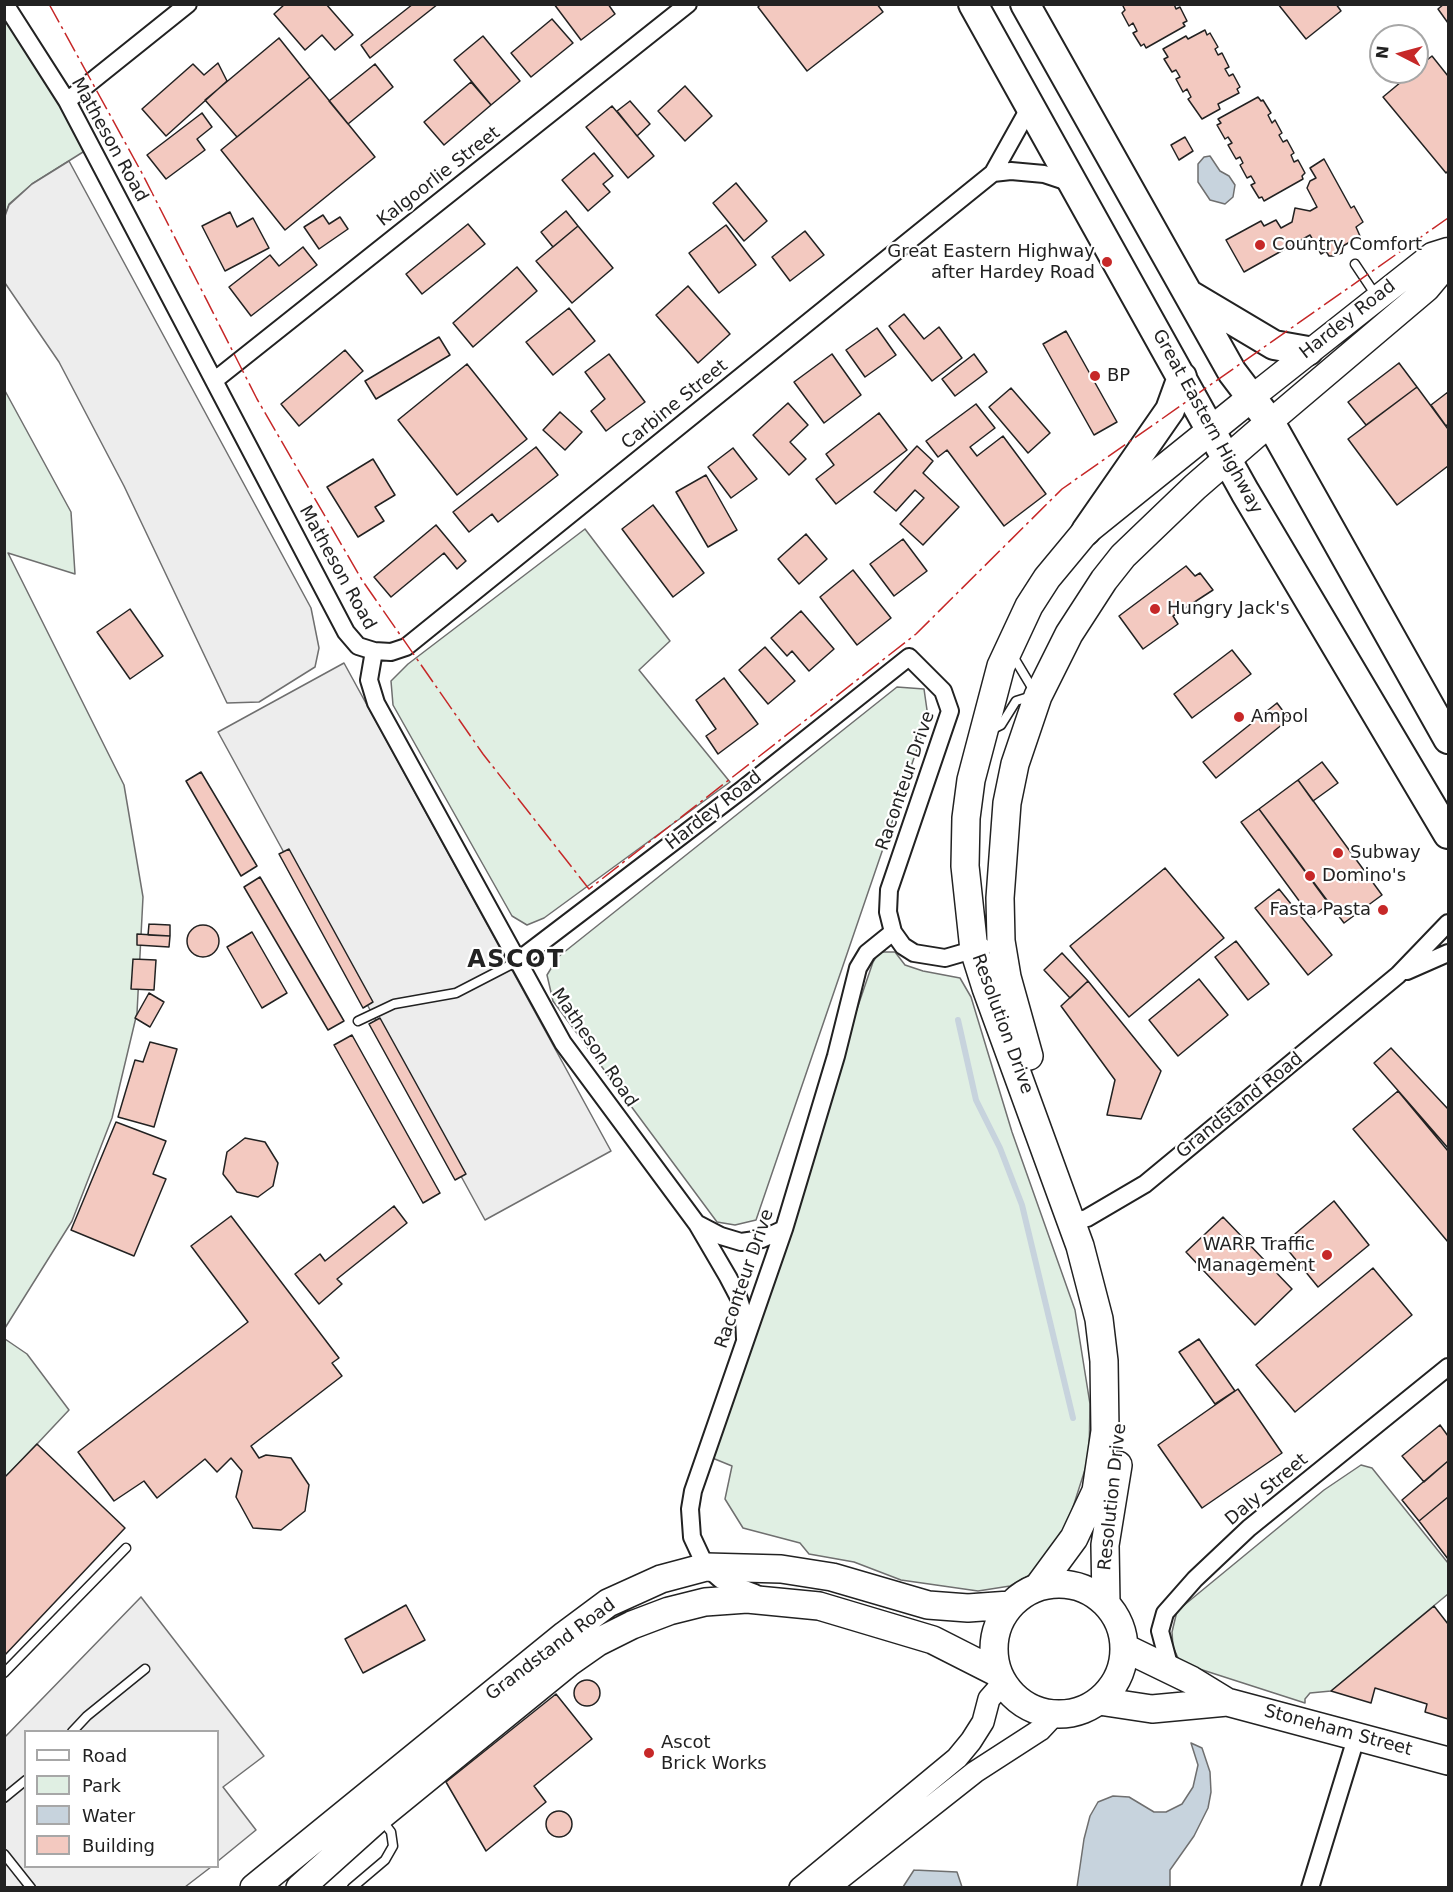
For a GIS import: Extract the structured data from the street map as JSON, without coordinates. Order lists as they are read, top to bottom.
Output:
{
  "streets": {
    "highway": ["Great Eastern Highway"],
    "main road": [
      "Hardey Road",
      "Resolution Drive",
      "Grandstand Road",
      "Stoneham Street"
    ],
    "street": [
      "Matheson Road",
      "Kalgoorlie Street",
      "Carbine Street",
      "Raconteur Drive",
      "Daly Street"
    ]
  },
  "crossings": [
    ["Matheson Road", "Kalgoorlie Street"],
    ["Matheson Road", "Hardey Road"],
    ["Matheson Road", "Carbine Street"],
    ["Matheson Road", "Raconteur Drive"],
    ["Hardey Road", "Raconteur Drive"],
    ["Hardey Road", "Resolution Drive"],
    ["Carbine Street", "Great Eastern Highway"],
    ["Great Eastern Highway", "Resolution Drive"],
    ["Raconteur Drive", "Grandstand Road"],
    ["Resolution Drive", "Grandstand Road"],
    ["Resolution Drive", "Stoneham Street"],
    ["Grandstand Road", "Stoneham Street"],
    ["Daly Street", "Stoneham Street"]
  ],
  "districts": ["ASCOT"],
  "places": [
    "Country Comfort",
    "Great Eastern Highway after Hardey Road",
    "BP",
    "Hungry Jack's",
    "Ampol",
    "Subway",
    "Domino's",
    "Fasta Pasta",
    "WARP Traffic Management",
    "Ascot Brick Works"
  ],
  "legend": [
    "Road",
    "Park",
    "Water",
    "Building"
  ],
  "north": "left"
}
